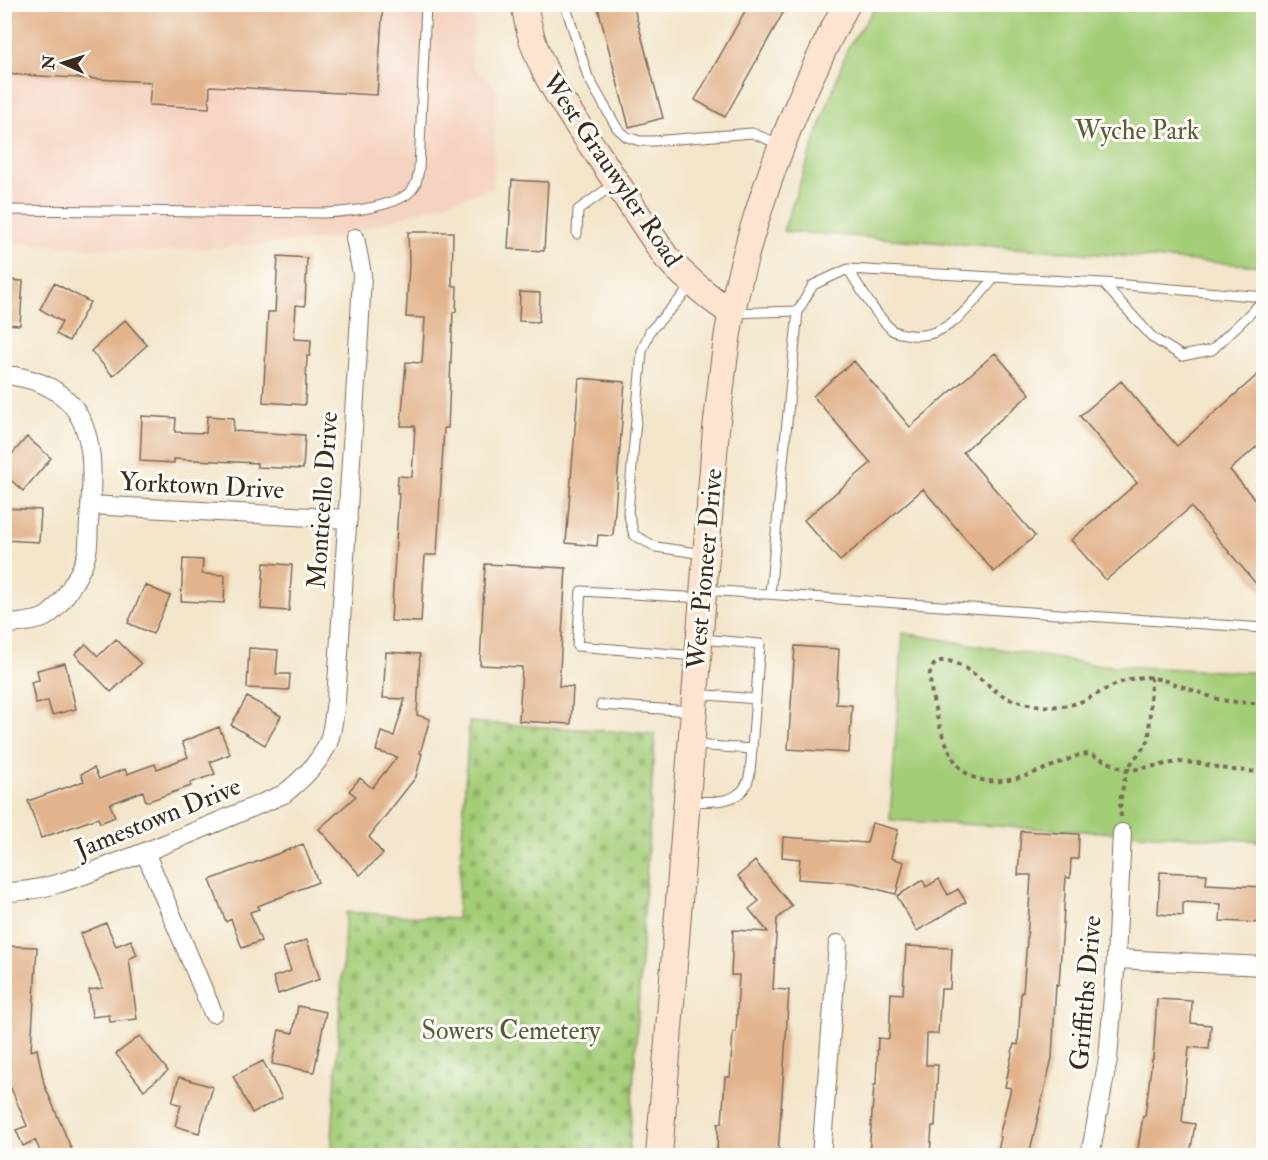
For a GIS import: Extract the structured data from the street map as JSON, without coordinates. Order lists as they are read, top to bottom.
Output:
{
  "streets": {
    "main road": ["West Grauwyler Road", "West Pioneer Drive"],
    "street": [
      "Yorktown Drive",
      "Monticello Drive",
      "Jamestown Drive",
      "Griffiths Drive"
    ]
  },
  "crossings": [
    ["West Grauwyler Road", "West Pioneer Drive"],
    ["Yorktown Drive", "Monticello Drive"],
    ["Monticello Drive", "Jamestown Drive"]
  ],
  "parks": ["Wyche Park", "Sowers Cemetery"],
  "north": "left"
}
